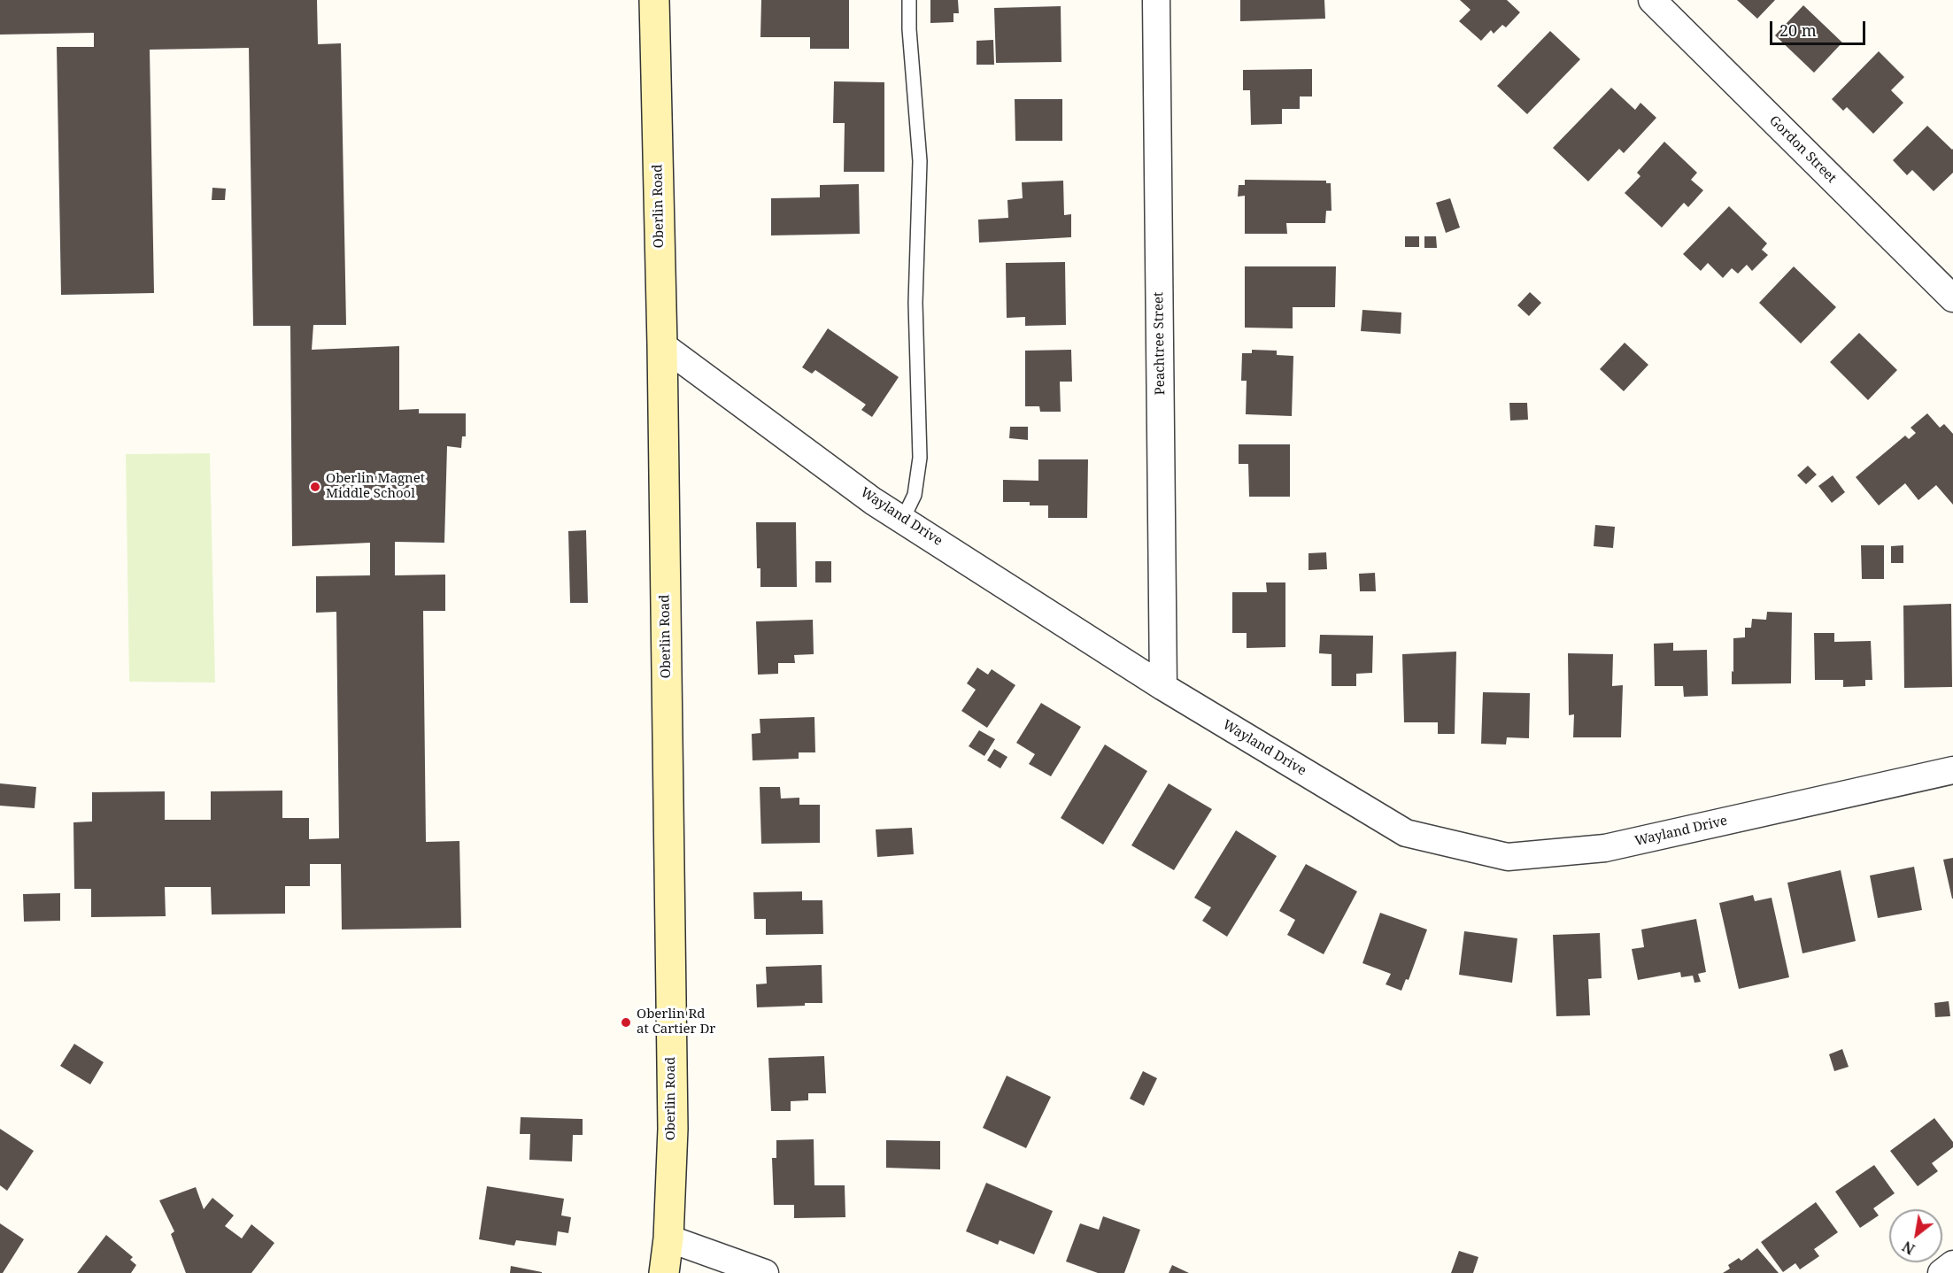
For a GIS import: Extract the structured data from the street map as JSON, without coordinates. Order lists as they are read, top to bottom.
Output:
{
  "streets": {
    "main road": ["Oberlin Road"],
    "street": ["Gordon Street", "Peachtree Street", "Wayland Drive"]
  },
  "crossings": [
    ["Oberlin Road", "Wayland Drive"],
    ["Peachtree Street", "Wayland Drive"]
  ],
  "places": ["Oberlin Magnet Middle School", "Oberlin Rd at Cartier Dr"],
  "scale_bar": "20 m",
  "north": "bottom left"
}
